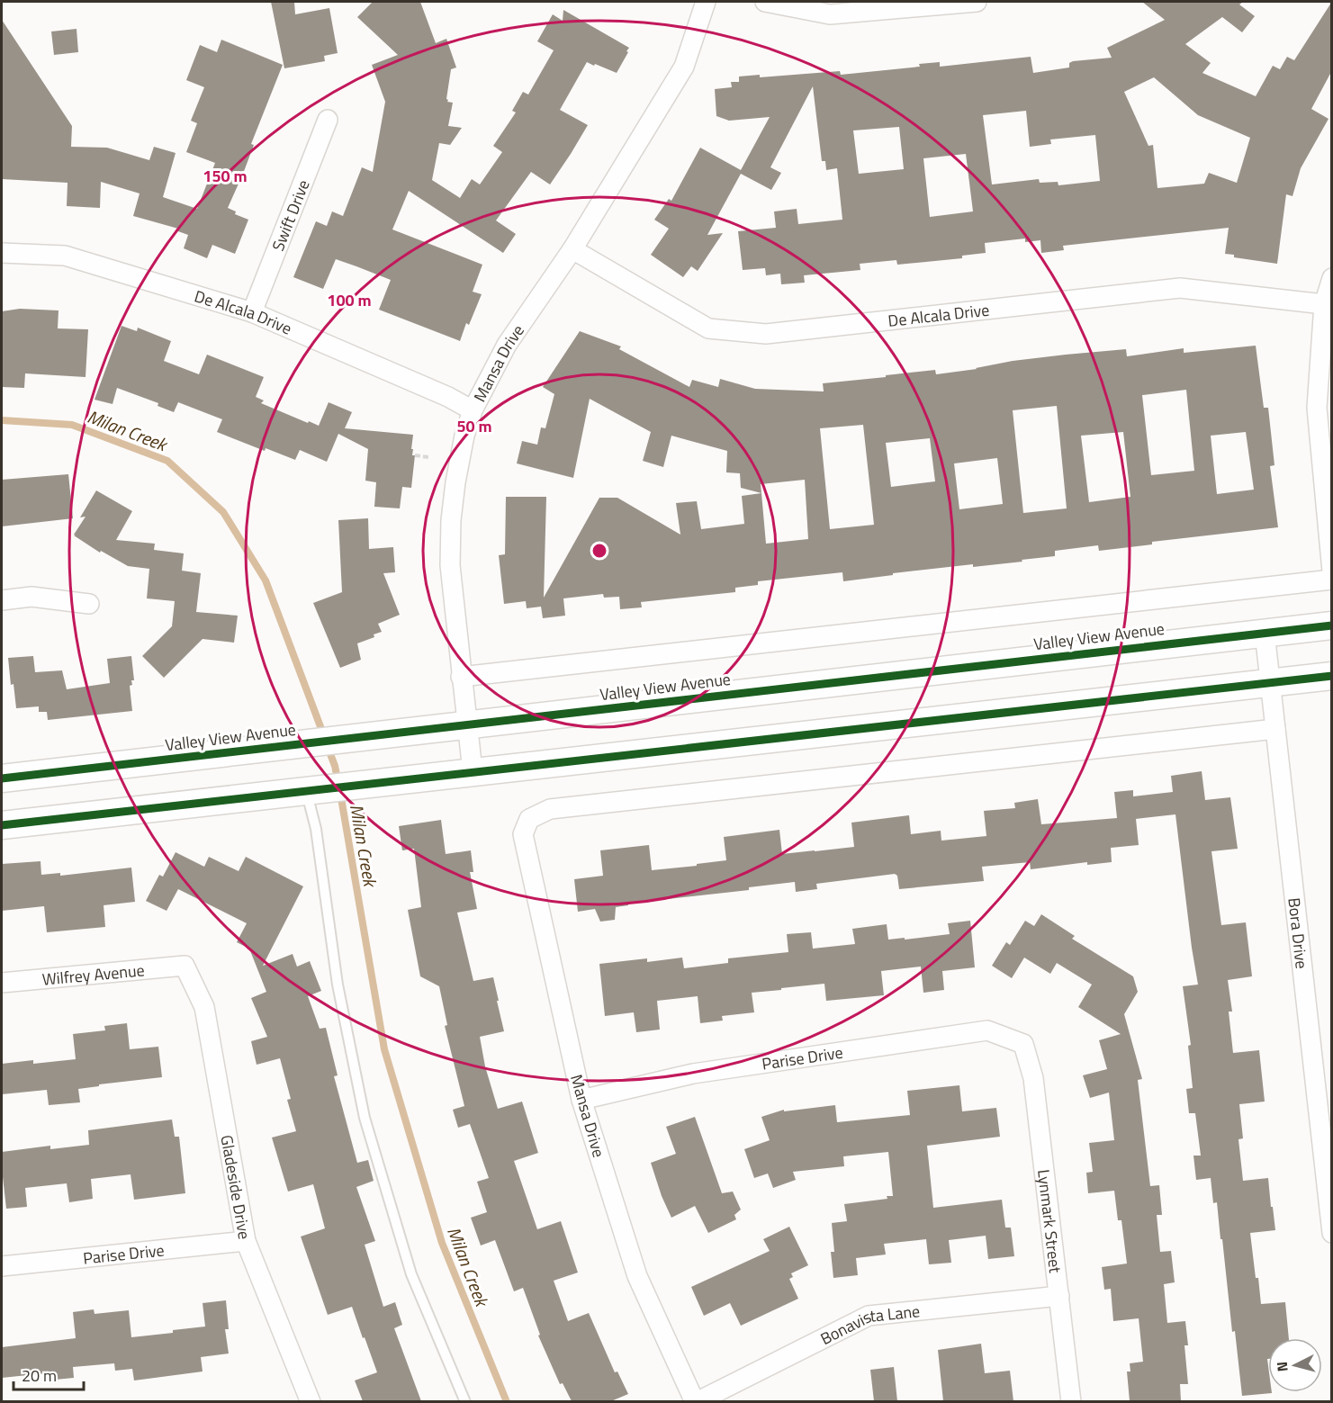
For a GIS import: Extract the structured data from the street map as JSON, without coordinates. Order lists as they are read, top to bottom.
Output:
{
  "streets": {
    "main road": ["Valley View Avenue"],
    "street": [
      "Swift Drive",
      "De Alcala Drive",
      "Mansa Drive",
      "Bora Drive",
      "Wilfrey Avenue",
      "Parise Drive",
      "Gladeside Drive",
      "Lynmark Street",
      "Bonavista Lane"
    ]
  },
  "crossings": [
    ["Swift Drive", "De Alcala Drive"],
    ["De Alcala Drive", "Mansa Drive"],
    ["Mansa Drive", "Valley View Avenue"],
    ["Mansa Drive", "Bora Drive"],
    ["Mansa Drive", "Parise Drive"],
    ["Mansa Drive", "Bonavista Lane"],
    ["Valley View Avenue", "Bora Drive"],
    ["Wilfrey Avenue", "Gladeside Drive"],
    ["Parise Drive", "Gladeside Drive"],
    ["Parise Drive", "Lynmark Street"],
    ["Lynmark Street", "Bonavista Lane"]
  ],
  "water": ["Milan Creek"],
  "scale_bar": "20 m",
  "north": "left",
  "rings": ["150 m", "100 m", "50 m"]
}
